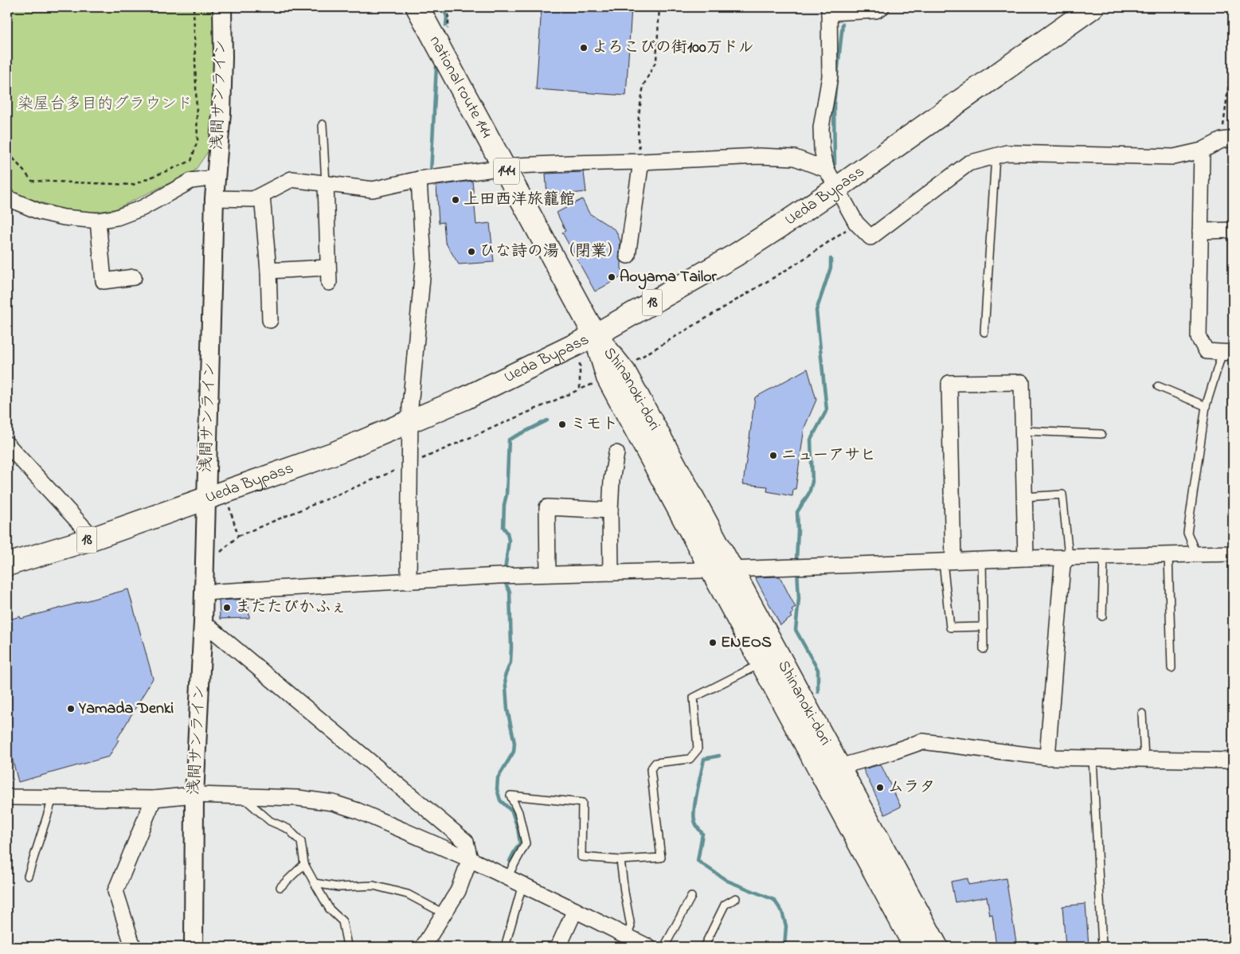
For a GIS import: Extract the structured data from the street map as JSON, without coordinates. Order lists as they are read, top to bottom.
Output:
{
  "streets": {
    "highway": [
      "national route 144",
      "144",
      "Ueda Bypass",
      "18",
      "Shinanoki-dori"
    ],
    "street": ["浅間サンライン"]
  },
  "crossings": [
    ["national route 144", "Ueda Bypass"],
    ["national route 144", "Shinanoki-dori"],
    ["浅間サンライン", "Ueda Bypass"],
    ["Ueda Bypass", "Shinanoki-dori"]
  ],
  "parks": ["染屋台多目的グラウンド"],
  "places": [
    "よろこびの街100万ドル",
    "上田西洋旅籠館",
    "ひな詩の湯（閉業）",
    "Aoyama Tailor",
    "ミモト",
    "ニューアサヒ",
    "またたびかふぇ",
    "ENEOS",
    "Yamada Denki",
    "ムラタ"
  ]
}
